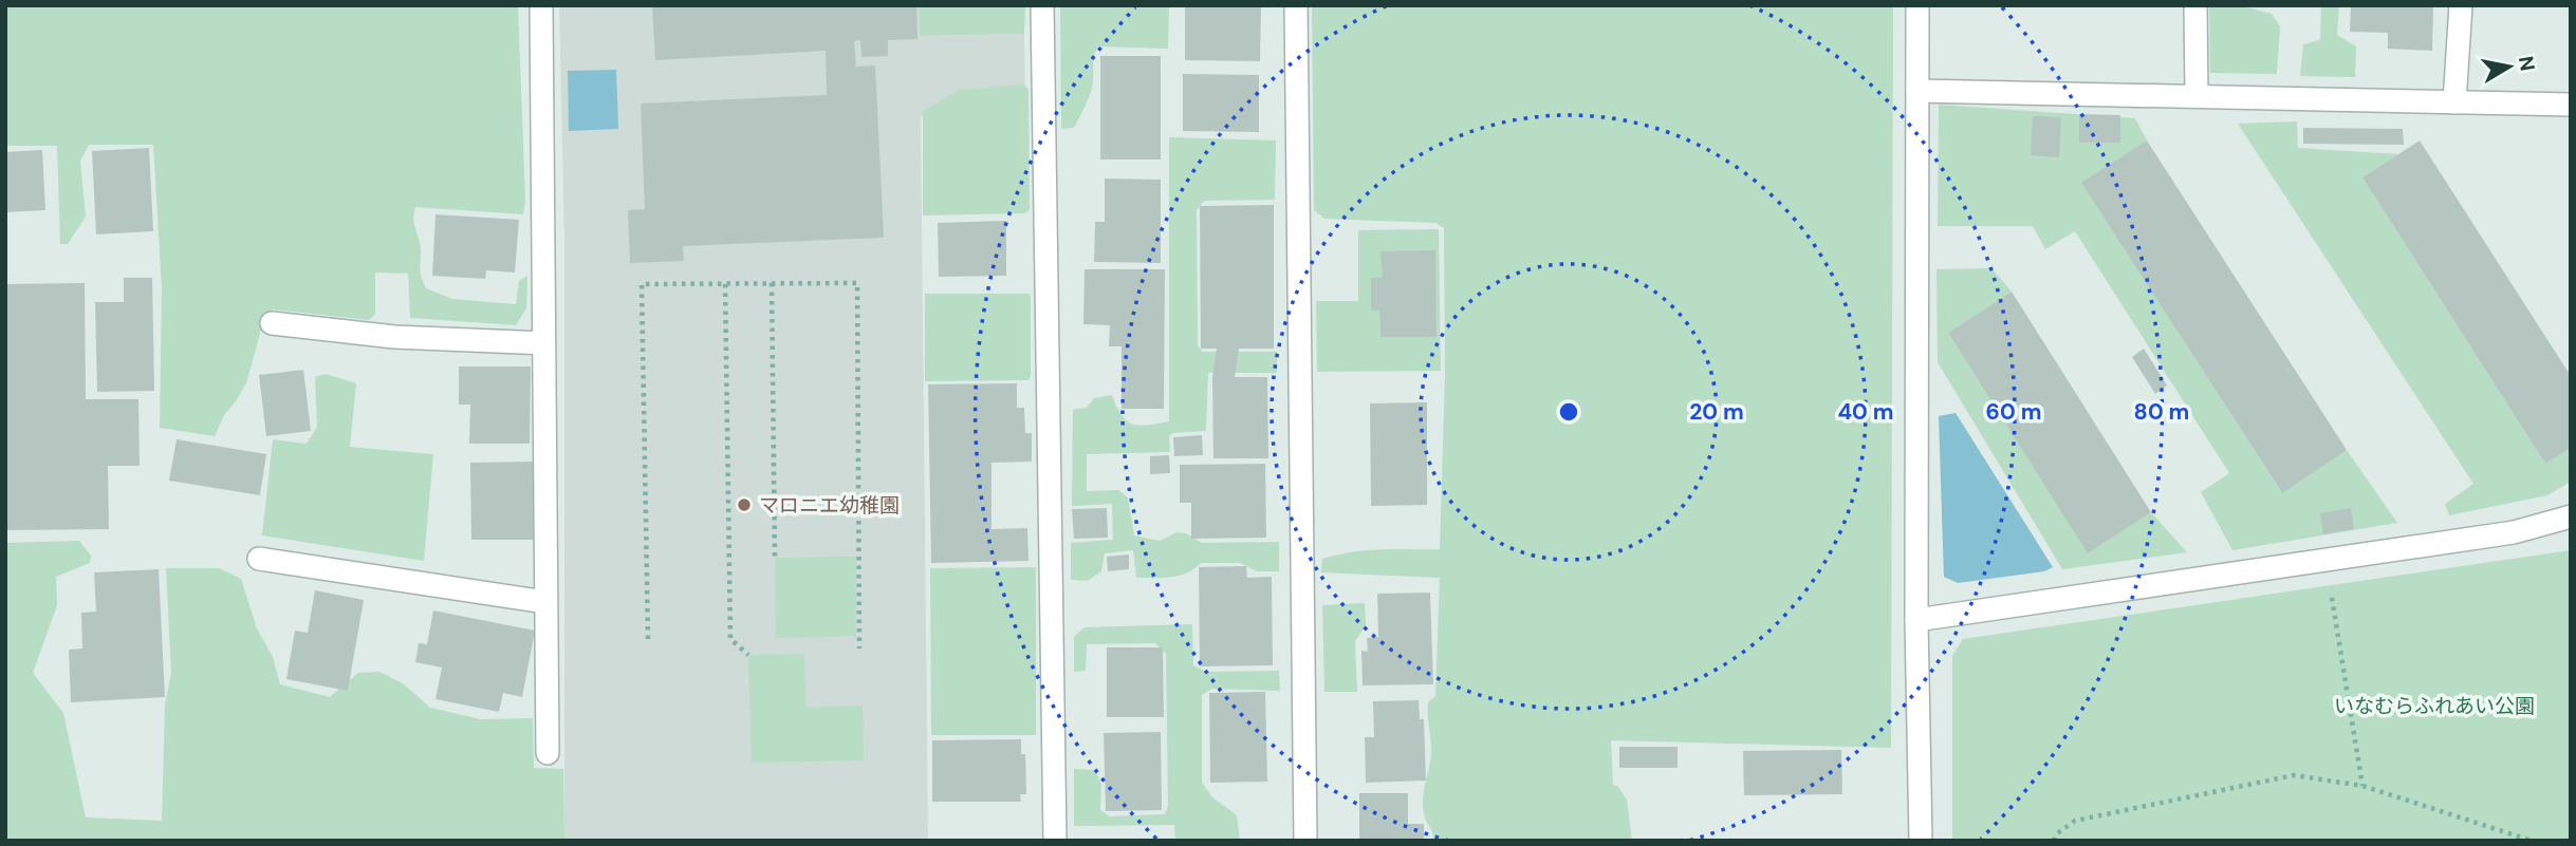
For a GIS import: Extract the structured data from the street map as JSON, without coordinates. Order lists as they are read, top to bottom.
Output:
{
  "parks": ["いなむらふれあい公園"],
  "places": ["マロニエ幼稚園"],
  "north": "right",
  "rings": [
    "20 m",
    "40 m",
    "60 m",
    "80 m"
  ]
}
